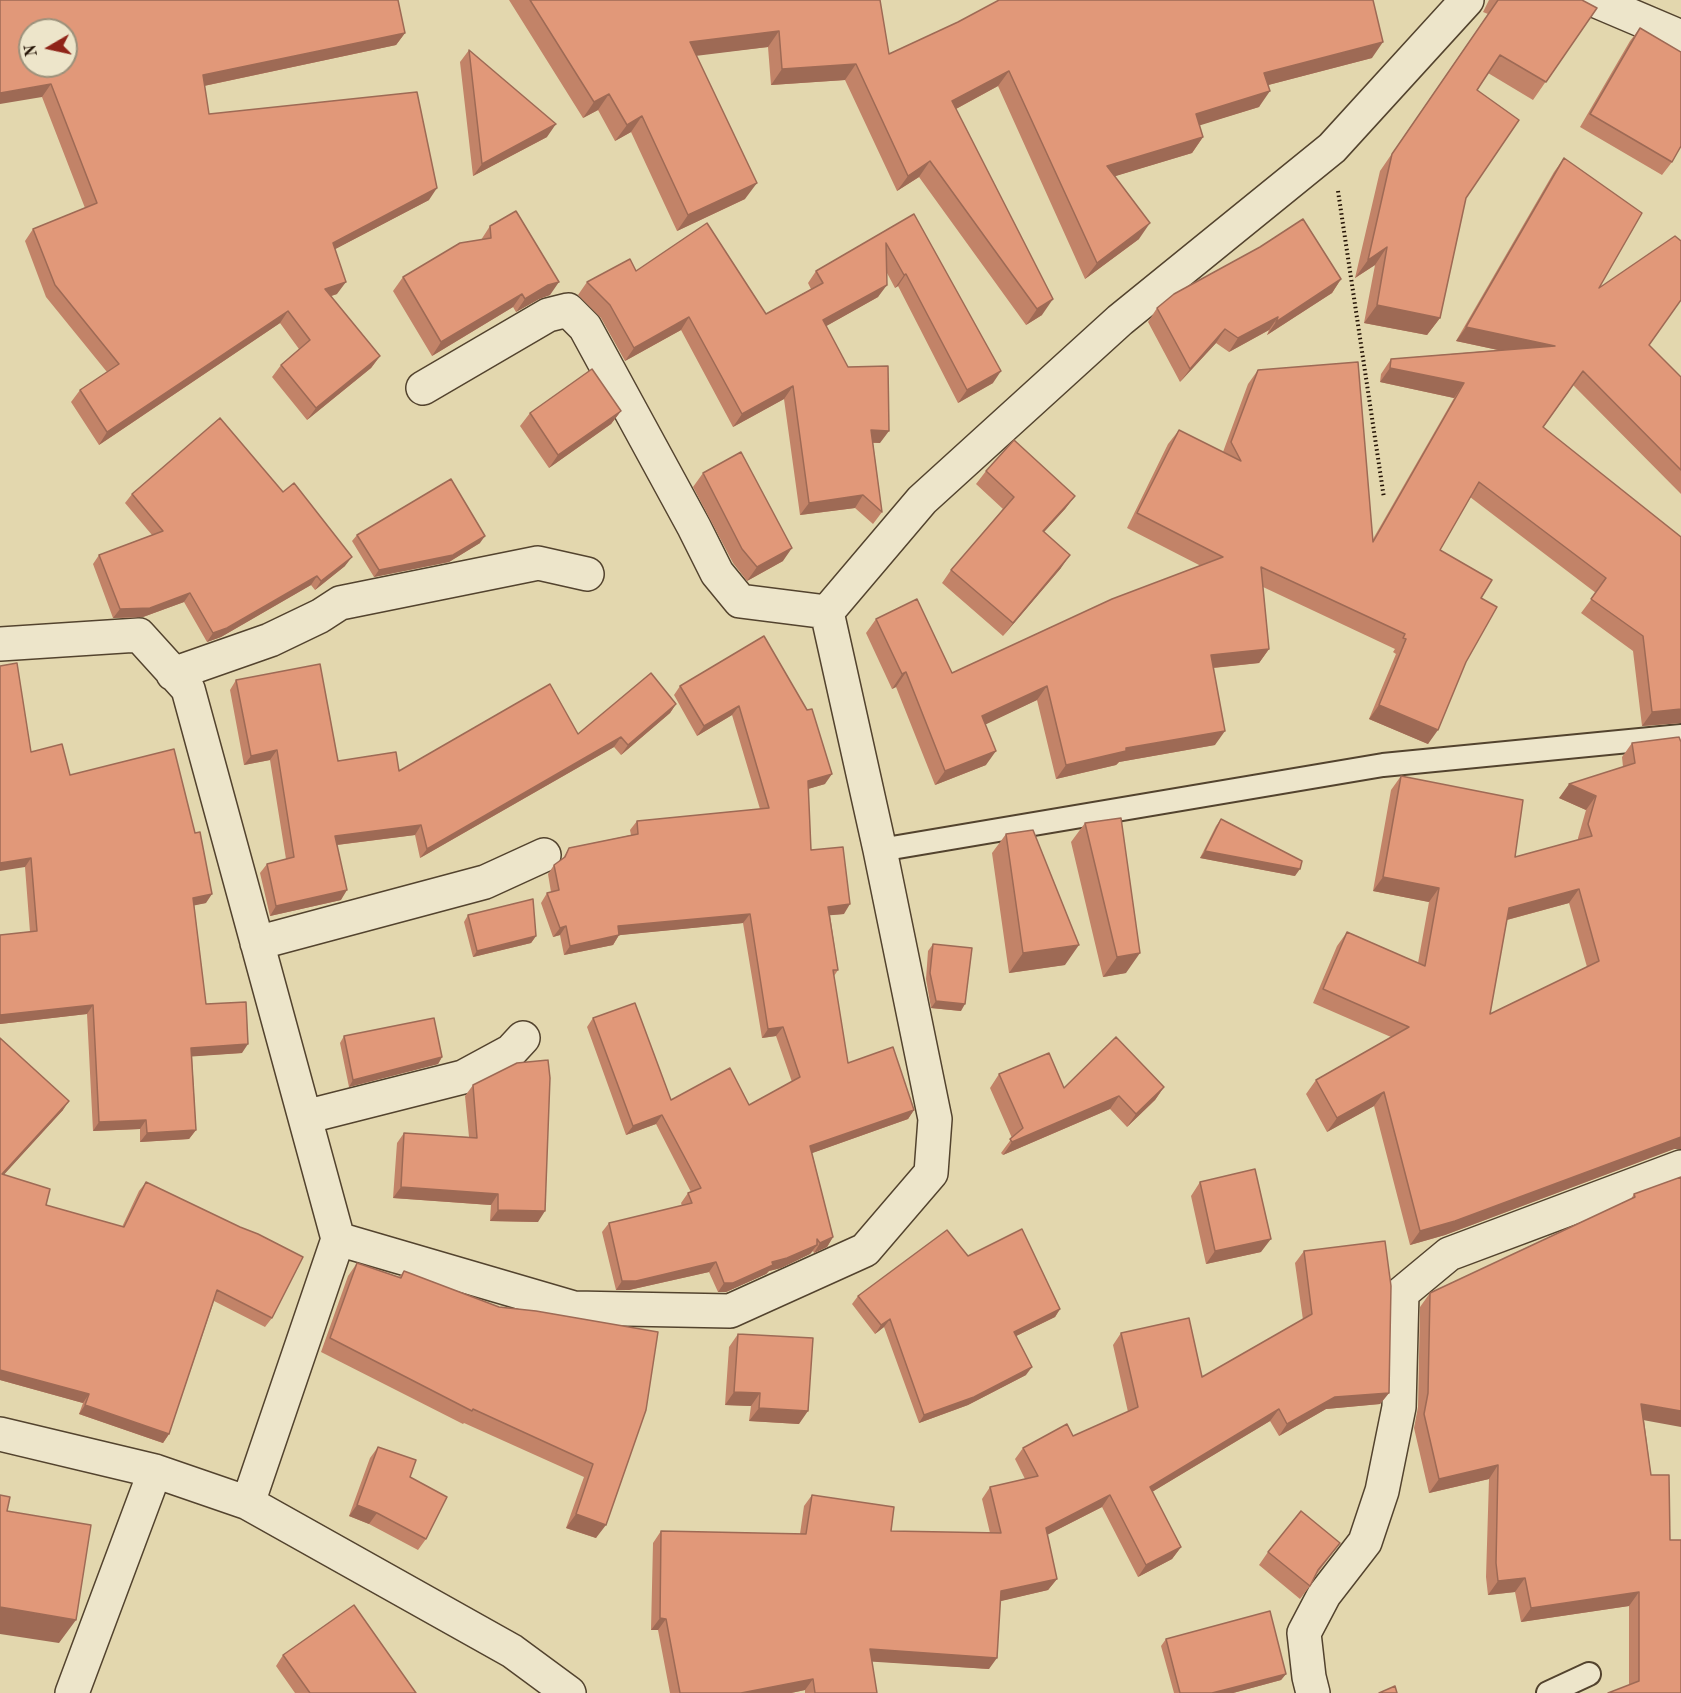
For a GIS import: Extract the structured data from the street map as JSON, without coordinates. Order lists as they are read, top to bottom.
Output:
{
  "north": "left"
}
